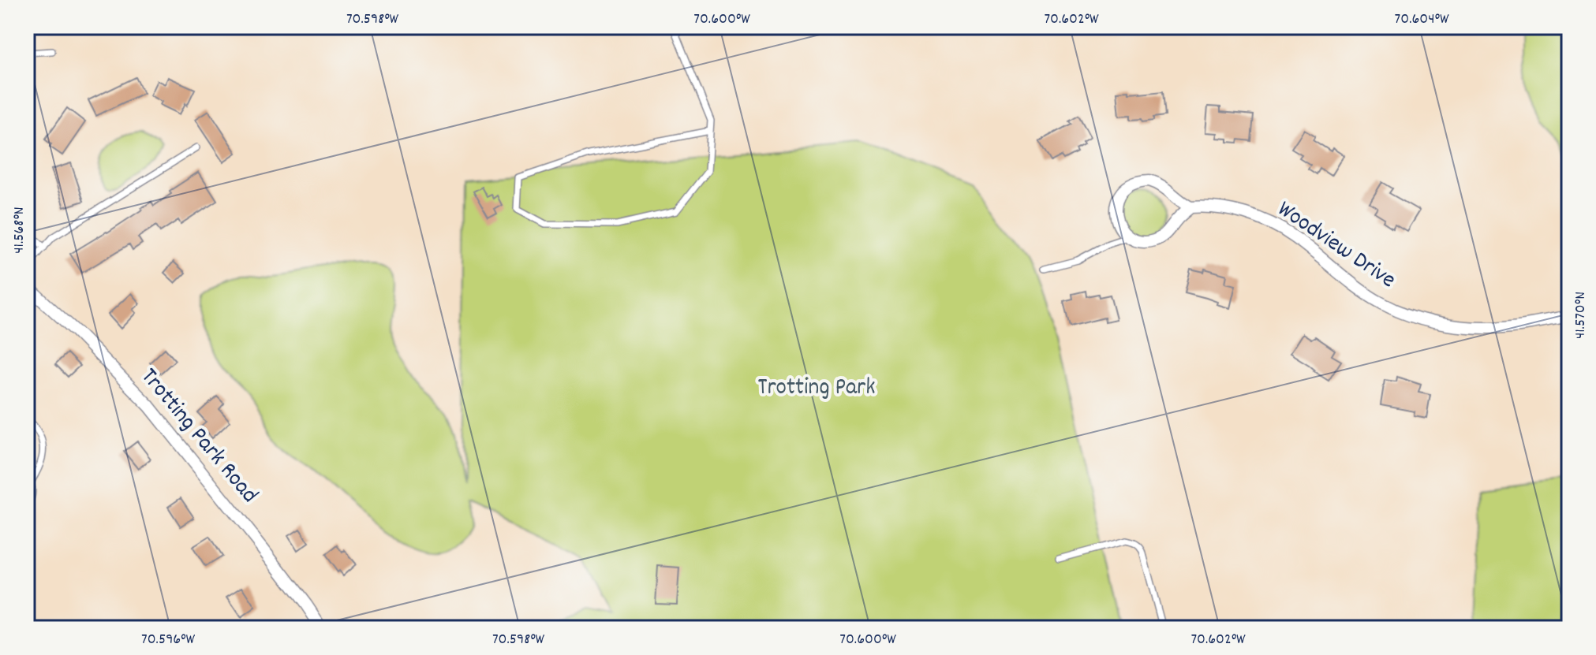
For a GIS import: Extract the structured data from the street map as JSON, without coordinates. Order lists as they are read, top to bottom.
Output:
{
  "streets": {
    "street": ["Woodview Drive", "Trotting Park Road"]
  },
  "parks": ["Trotting Park"],
  "coordinates": [
    "70.598°W",
    "70.600°W",
    "70.602°W",
    "70.604°W",
    "41.568°N",
    "41.570°N",
    "70.596°W"
  ]
}
